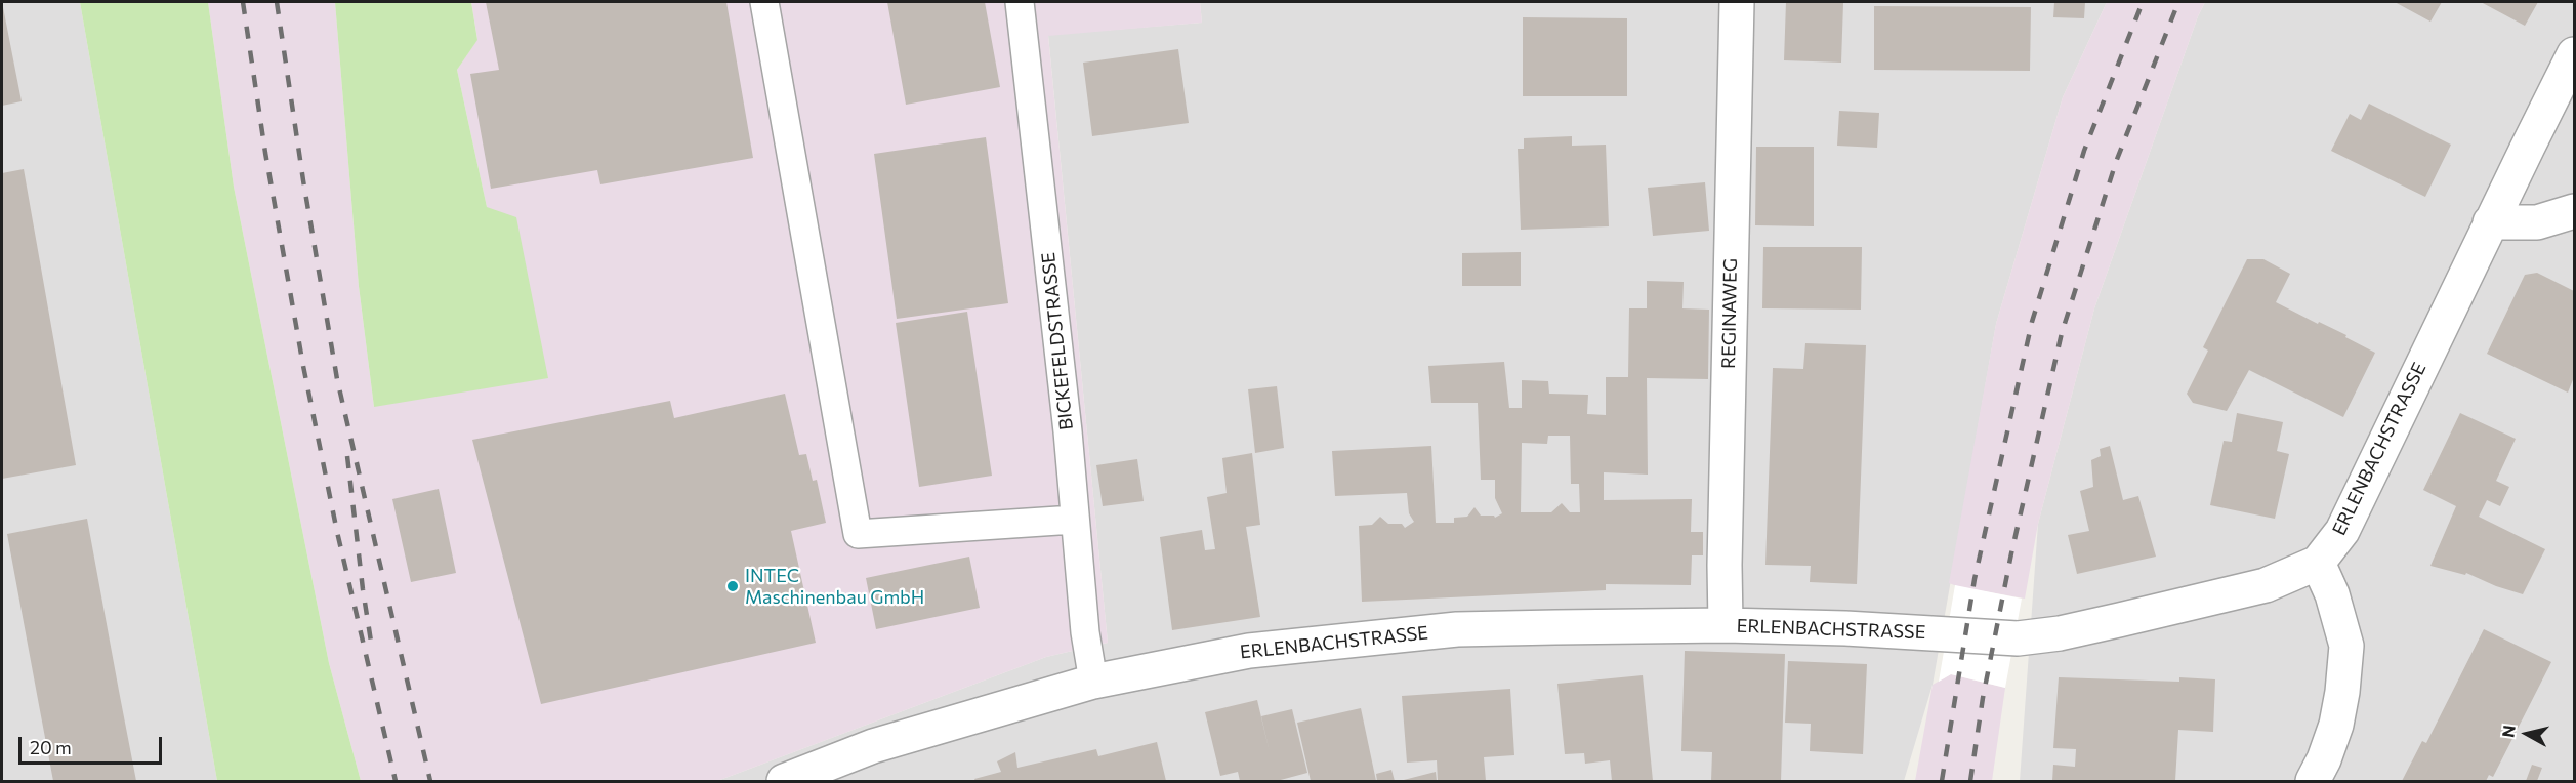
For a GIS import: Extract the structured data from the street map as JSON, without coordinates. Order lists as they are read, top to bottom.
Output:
{
  "streets": {
    "street": ["REGINAWEG", "ERLENBACHSTRASSE"],
    "lane": ["BICKEFELDSTRASSE"]
  },
  "crossings": [
    ["REGINAWEG", "ERLENBACHSTRASSE"],
    ["BICKEFELDSTRASSE", "ERLENBACHSTRASSE"]
  ],
  "places": ["INTEC Maschinenbau GmbH"],
  "scale_bar": "20 m",
  "north": "left"
}
